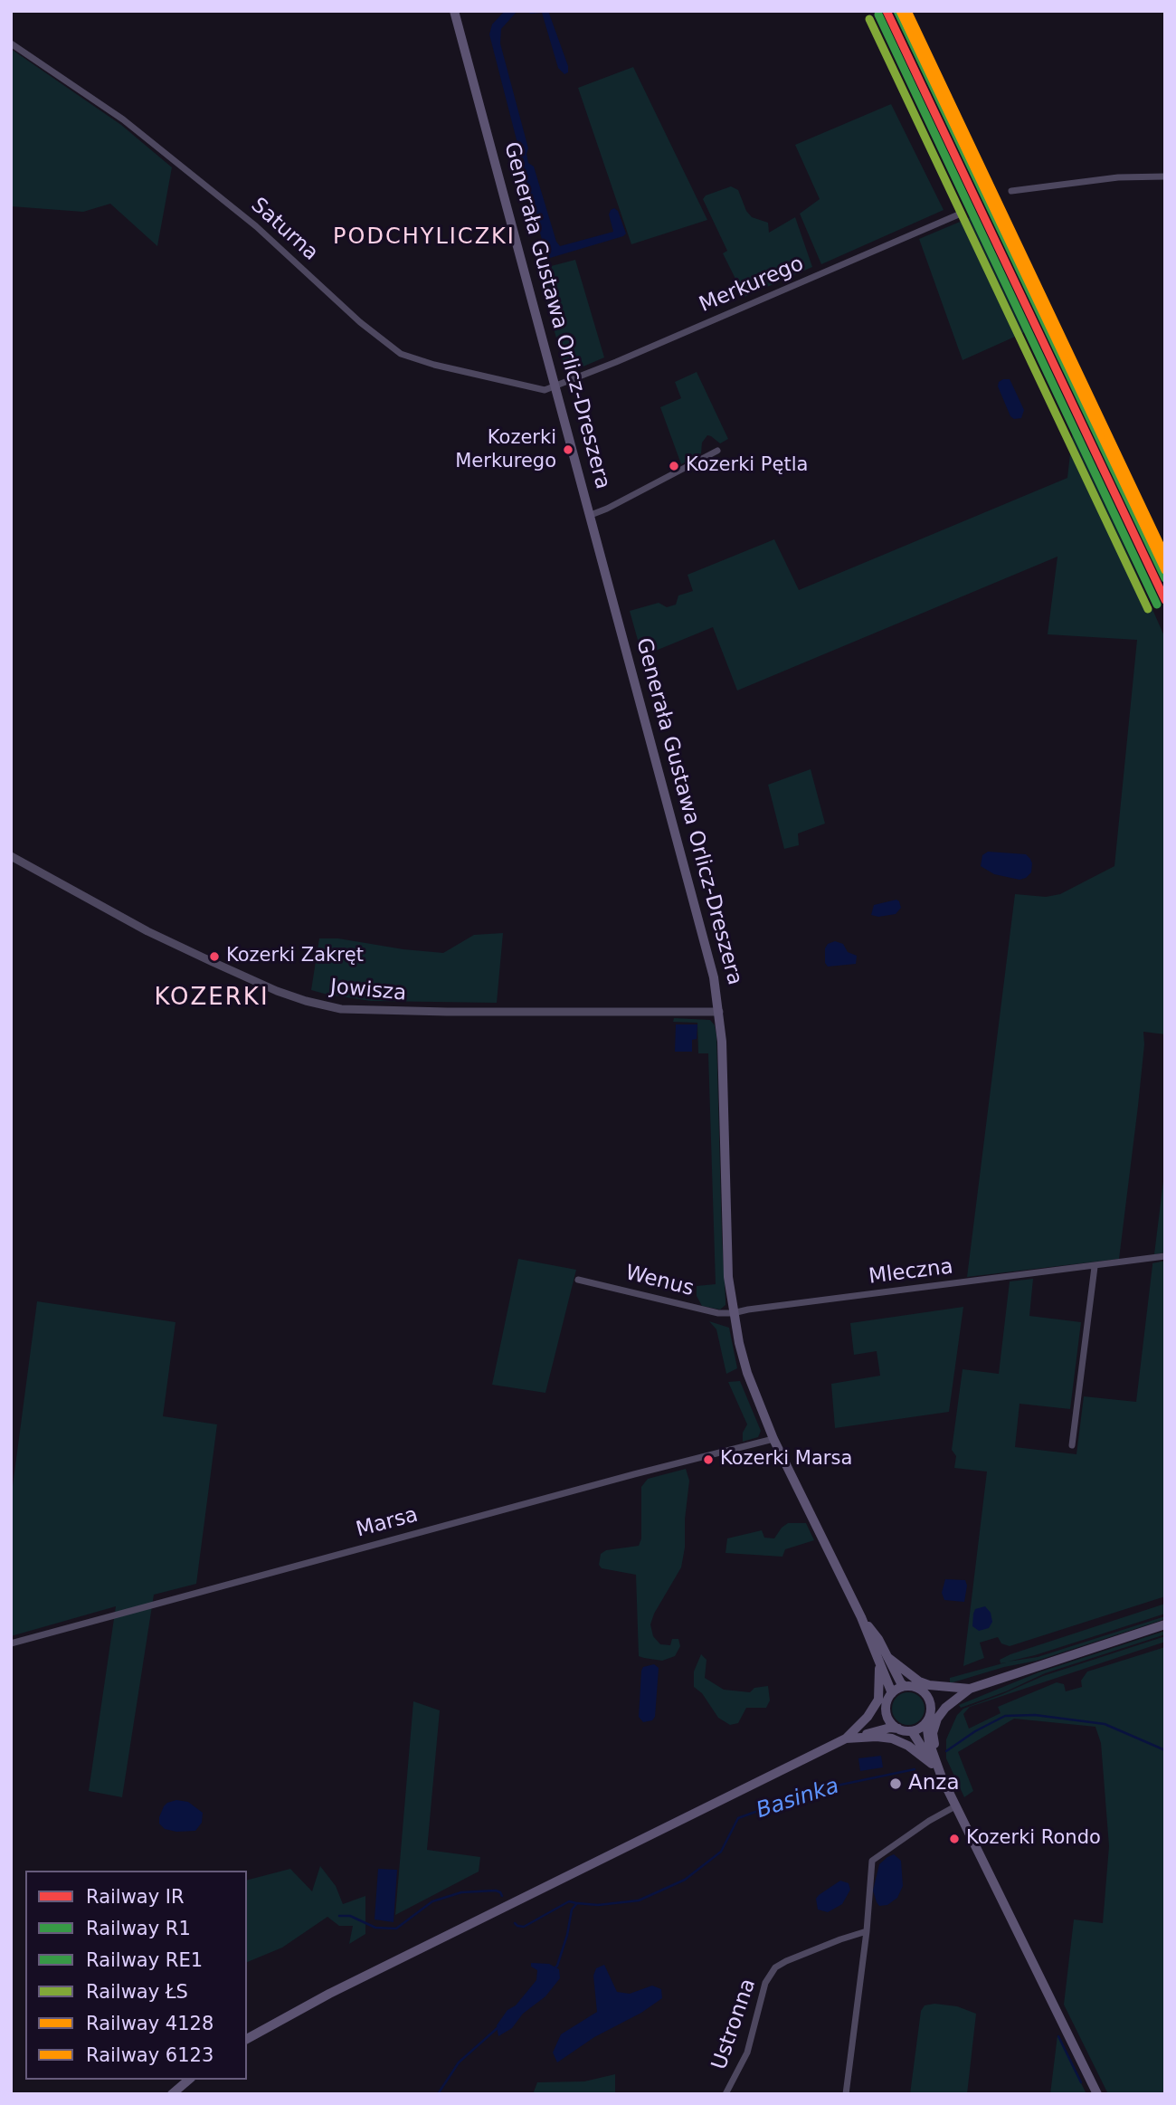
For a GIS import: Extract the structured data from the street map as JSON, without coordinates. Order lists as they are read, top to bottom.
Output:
{
  "streets": {
    "main road": ["Generała Gustawa Orlicz-Dreszera"],
    "street": [
      "Saturna",
      "Merkurego",
      "Jowisza",
      "Mleczna",
      "Wenus",
      "Marsa",
      "Ustronna"
    ]
  },
  "crossings": [
    ["Saturna", "Merkurego"],
    ["Saturna", "Generała Gustawa Orlicz-Dreszera"],
    ["Merkurego", "Generała Gustawa Orlicz-Dreszera"],
    ["Generała Gustawa Orlicz-Dreszera", "Jowisza"],
    ["Generała Gustawa Orlicz-Dreszera", "Mleczna"],
    ["Generała Gustawa Orlicz-Dreszera", "Wenus"],
    ["Generała Gustawa Orlicz-Dreszera", "Marsa"],
    ["Mleczna", "Wenus"]
  ],
  "districts": ["PODCHYLICZKI", "KOZERKI"],
  "water": ["Basinka"],
  "places": [
    "Kozerki Merkurego",
    "Kozerki Pętla",
    "Kozerki Zakręt",
    "Kozerki Marsa",
    "Anza",
    "Kozerki Rondo"
  ],
  "lines": [
    "rail line IR",
    "rail line RE1",
    "rail line 4128",
    "rail line 6123",
    "rail line R1",
    "rail line ŁS"
  ],
  "legend": [
    "Railway IR",
    "Railway R1",
    "Railway RE1",
    "Railway ŁS",
    "Railway 4128",
    "Railway 6123"
  ]
}
